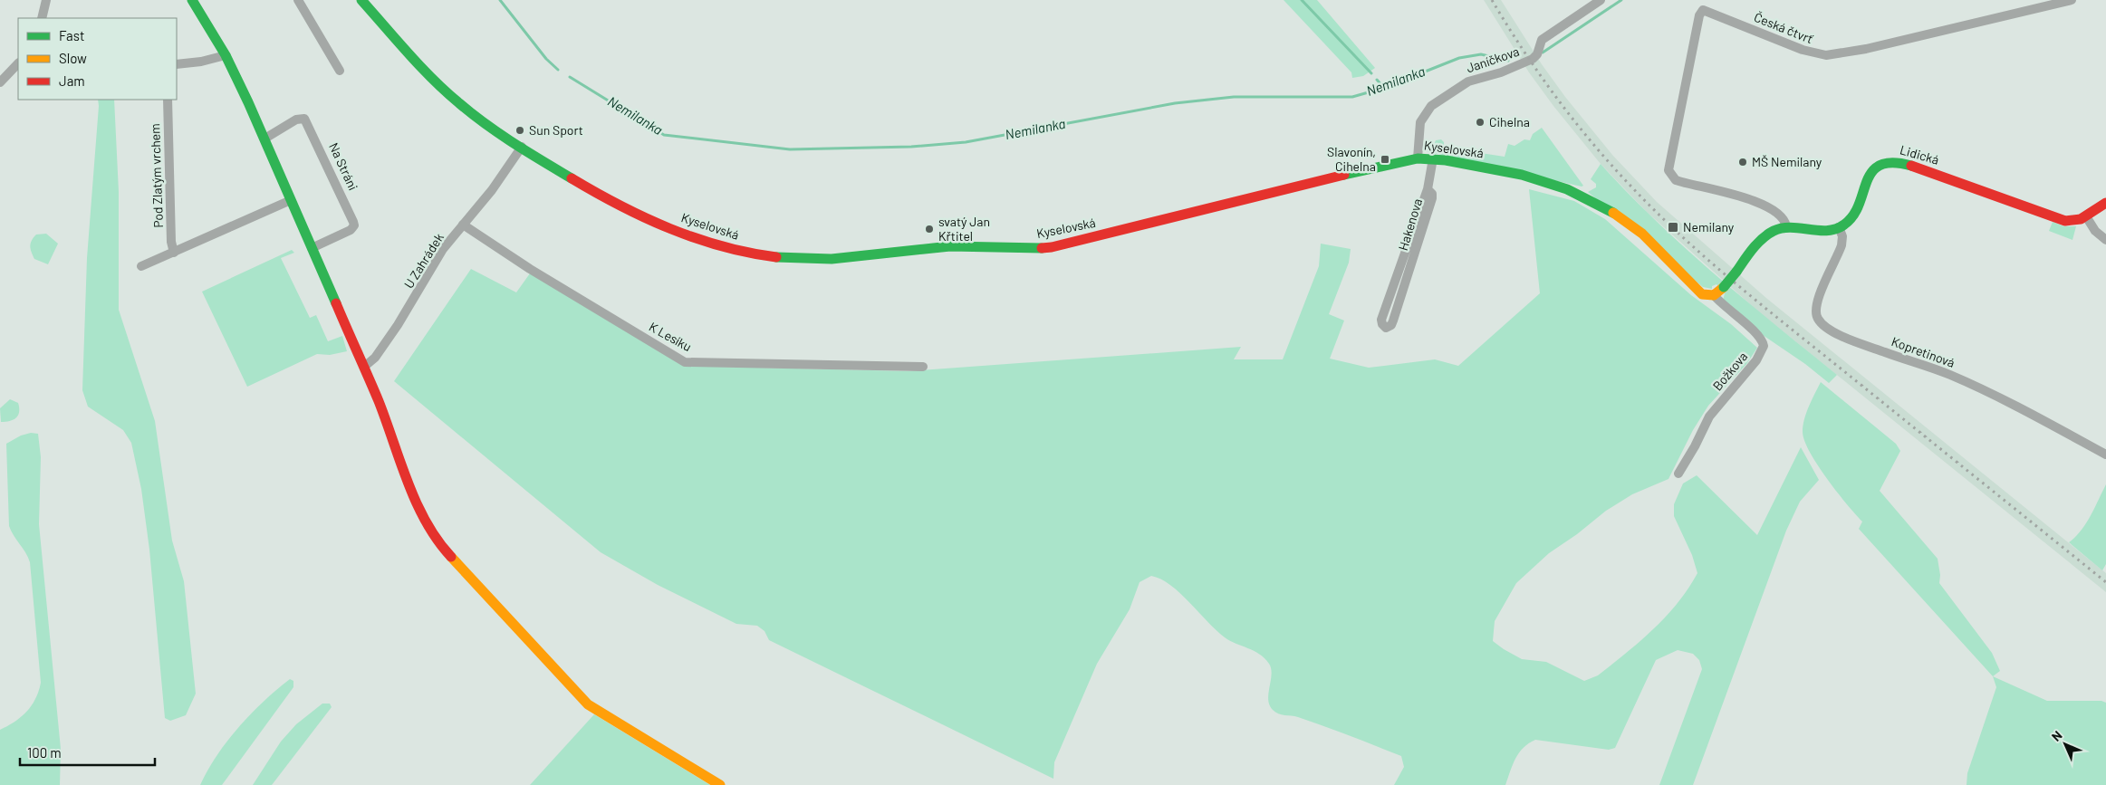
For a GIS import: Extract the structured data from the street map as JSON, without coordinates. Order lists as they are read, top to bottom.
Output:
{
  "streets": {
    "street": [
      "Česká čtvrť",
      "Janíčkova",
      "Kyselovská",
      "Lidická",
      "Na Stráni",
      "Pod Zlatým vrchem",
      "Hakenova",
      "U Zahrádek",
      "K Lesíku",
      "Kopretinová",
      "Božkova"
    ]
  },
  "crossings": [
    ["Janíčkova", "Kyselovská"],
    ["Kyselovská", "U Zahrádek"],
    ["Kyselovská", "Božkova"],
    ["Lidická", "Kopretinová"],
    ["U Zahrádek", "K Lesíku"]
  ],
  "water": ["Nemilanka"],
  "places": {
    "other": [
      "Cihelna",
      "Sun Sport",
      "MŠ Nemilany",
      "svatý Jan Křtitel"
    ],
    "transit": ["Slavonín, Cihelna", "Nemilany"]
  },
  "legend": ["Fast", "Slow", "Jam"],
  "scale_bar": "100 m",
  "north": "top left"
}
